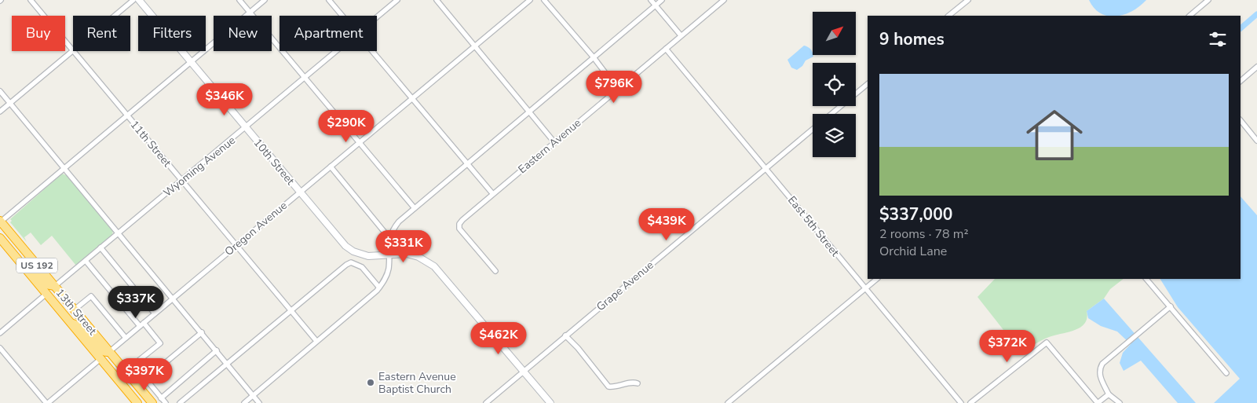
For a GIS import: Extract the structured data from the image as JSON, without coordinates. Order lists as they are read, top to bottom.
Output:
{
  "streets": {
    "highway": ["US 192", "13th Street"],
    "street": [
      "11th Street",
      "Eastern Avenue",
      "10th Street",
      "Wyoming Avenue",
      "East 5th Street",
      "Oregon Avenue",
      "Grape Avenue"
    ]
  },
  "crossings": [
    ["11th Street", "Wyoming Avenue"],
    ["11th Street", "Oregon Avenue"],
    ["Eastern Avenue", "East 5th Street"],
    ["10th Street", "Wyoming Avenue"],
    ["10th Street", "Oregon Avenue"],
    ["10th Street", "Grape Avenue"],
    ["Wyoming Avenue", "13th Street"],
    ["East 5th Street", "Grape Avenue"],
    ["Oregon Avenue", "13th Street"]
  ],
  "places": ["Eastern Avenue Baptist Church"],
  "north": "top right",
  "page": {
    "chip": [
      "Buy",
      "Rent",
      "Filters",
      "New",
      "Apartment"
    ],
    "heading": "9 homes",
    "list": [
      {
        "name": "$337,000",
        "note": "2 rooms · 78 m² · Orchid Lane"
      }
    ],
    "price": [
      "$796K",
      "$346K",
      "$290K",
      "$439K",
      "$331K",
      "$337K",
      "$462K",
      "$372K",
      "$397K"
    ]
  }
}
